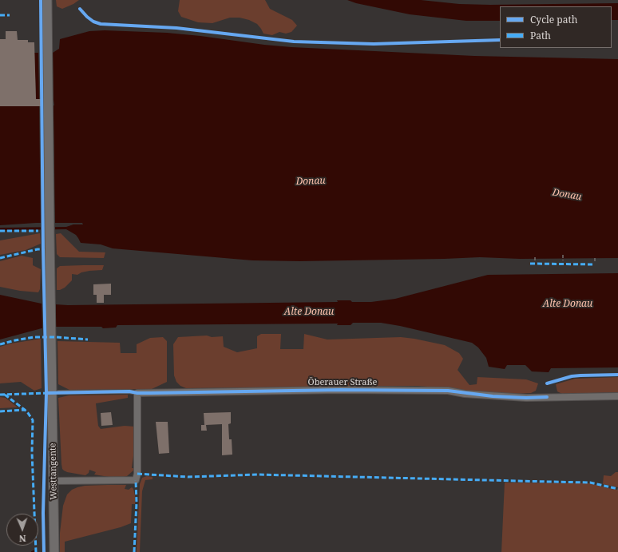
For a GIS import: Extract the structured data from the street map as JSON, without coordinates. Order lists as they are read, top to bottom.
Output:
{
  "streets": {
    "main road": ["Westtangente"],
    "street": ["Öberauer Straße"]
  },
  "water": ["Donau", "Alte Donau"],
  "legend": ["Cycle path", "Path"],
  "north": "bottom"
}
